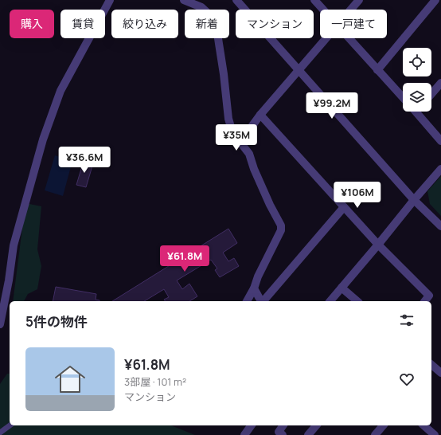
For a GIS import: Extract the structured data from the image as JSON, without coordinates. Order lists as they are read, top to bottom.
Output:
{
  "page": {
    "chip": [
      "購入",
      "賃貸",
      "絞り込み",
      "新着",
      "マンション",
      "一戸建て"
    ],
    "price": [
      "¥99.2M",
      "¥35M",
      "¥36.6M",
      "¥106M",
      "¥61.8M"
    ],
    "heading": "5件の物件",
    "list": [
      {
        "name": "¥61.8M",
        "note": "3部屋 · 101 m² · マンション"
      }
    ]
  }
}
